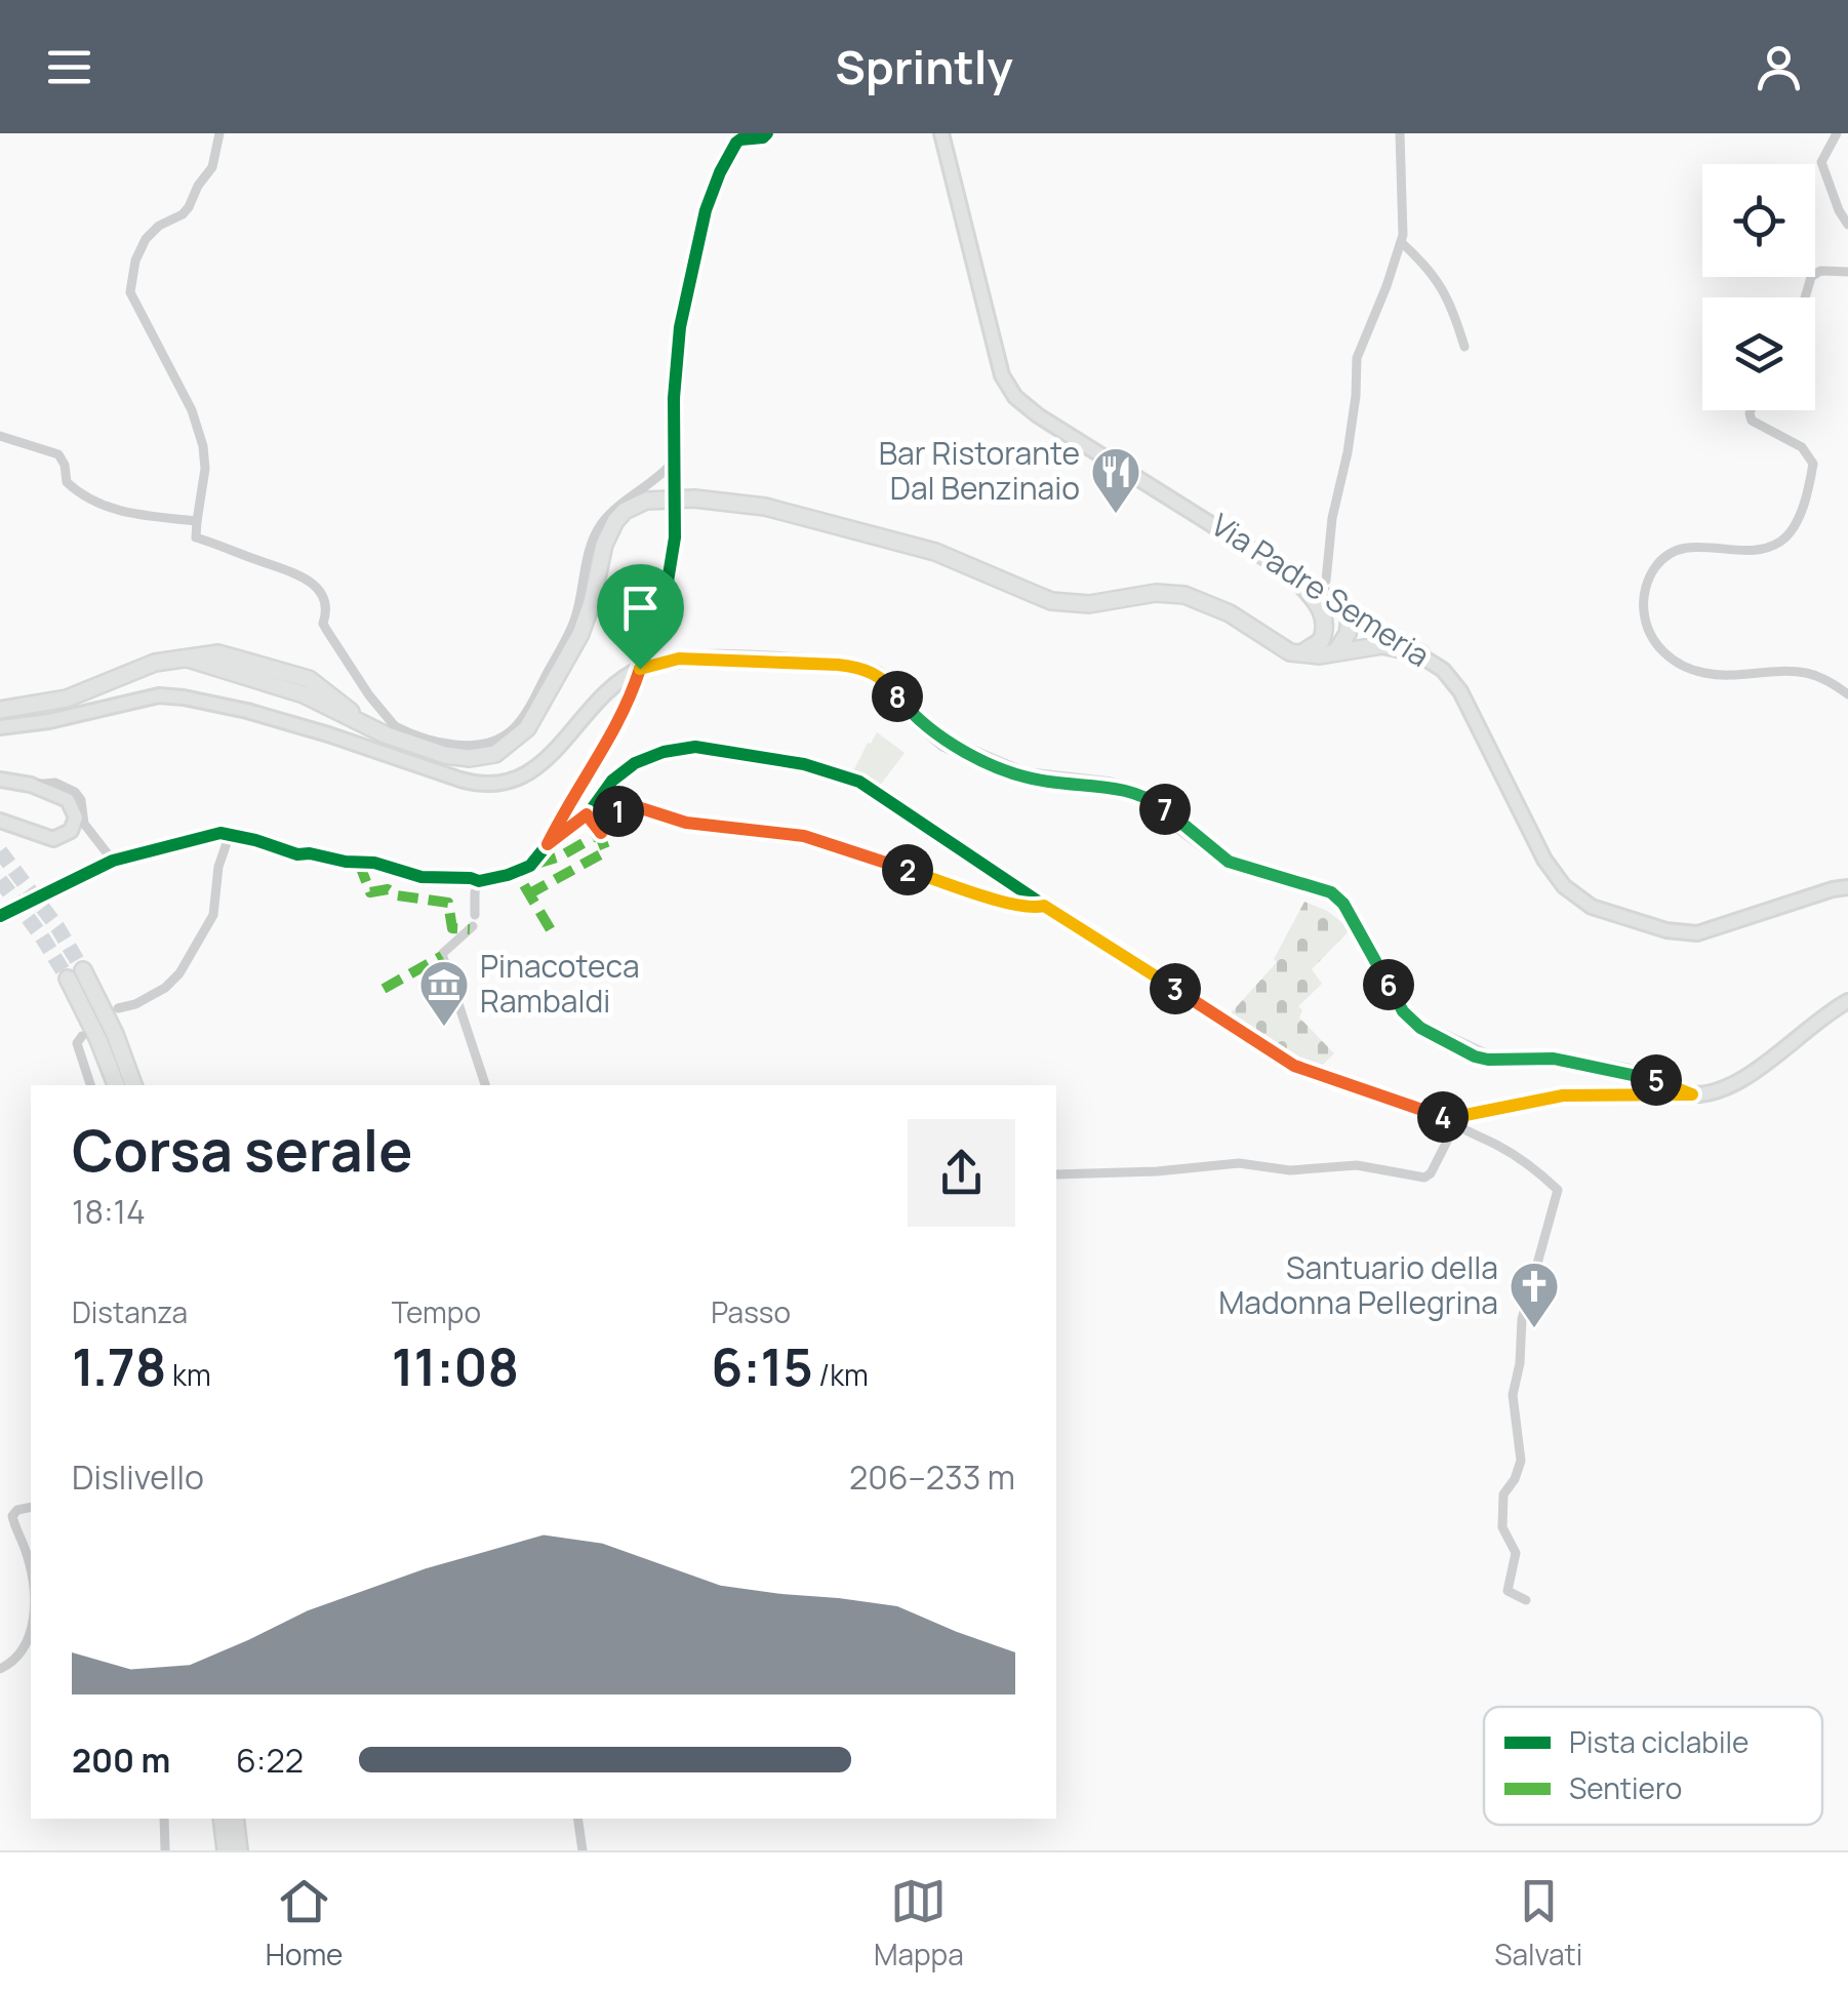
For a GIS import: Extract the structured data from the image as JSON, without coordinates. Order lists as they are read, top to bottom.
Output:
{
  "streets": {
    "main road": ["Via Padre Semeria"]
  },
  "places": {
    "restaurant": ["Bar Ristorante Dal Benzinaio"],
    "museum": ["Pinacoteca Rambaldi"],
    "church": ["Santuario della Madonna Pellegrina"]
  },
  "legend": ["Pista ciclabile", "Sentiero"],
  "page": {
    "header": "Sprintly",
    "pins": [
      "8",
      "7",
      "1",
      "2",
      "6",
      "3",
      "5",
      "4"
    ],
    "heading": ["Corsa serale", "18:14"],
    "stats": [
      ["Distanza", "1.78 km"],
      ["Tempo", "11:08"],
      ["Passo", "6:15 /km"]
    ],
    "chart": ["Dislivello", "206–233 m"],
    "list": [
      {
        "name": "200 m",
        "note": "6:22"
      }
    ],
    "tabs": ["Home", "Mappa", "Salvati"]
  }
}
